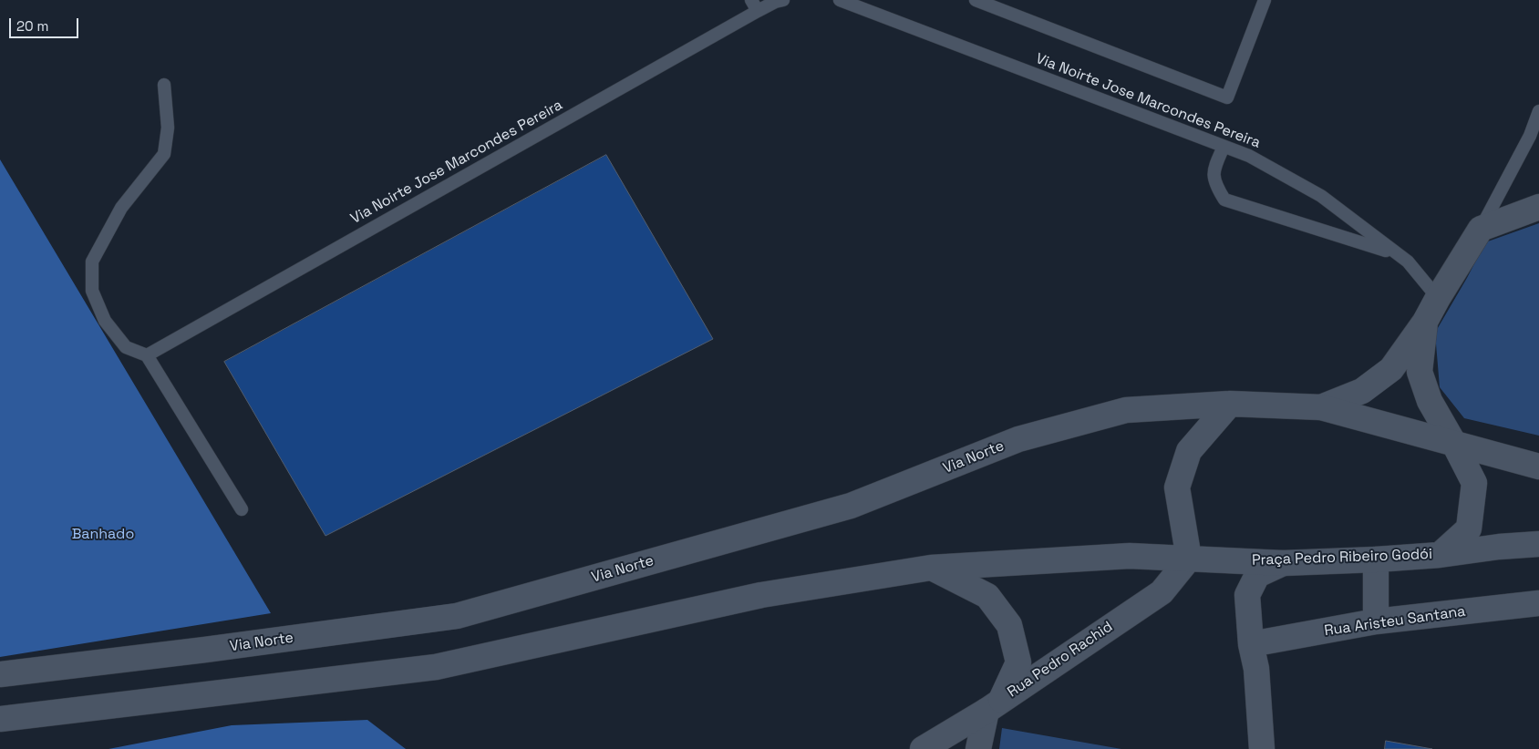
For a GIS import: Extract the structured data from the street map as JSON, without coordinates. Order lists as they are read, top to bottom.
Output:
{
  "streets": {
    "main road": [
      "Via Norte",
      "Praça Pedro Ribeiro Godói",
      "Rua Aristeu Santana",
      "Rua Pedro Rachid"
    ],
    "lane": ["Via Noirte Jose Marcondes Pereira"]
  },
  "crossings": [
    ["Praça Pedro Ribeiro Godói", "Rua Pedro Rachid"]
  ],
  "parks": ["Banhado"],
  "scale_bar": "20 m"
}
